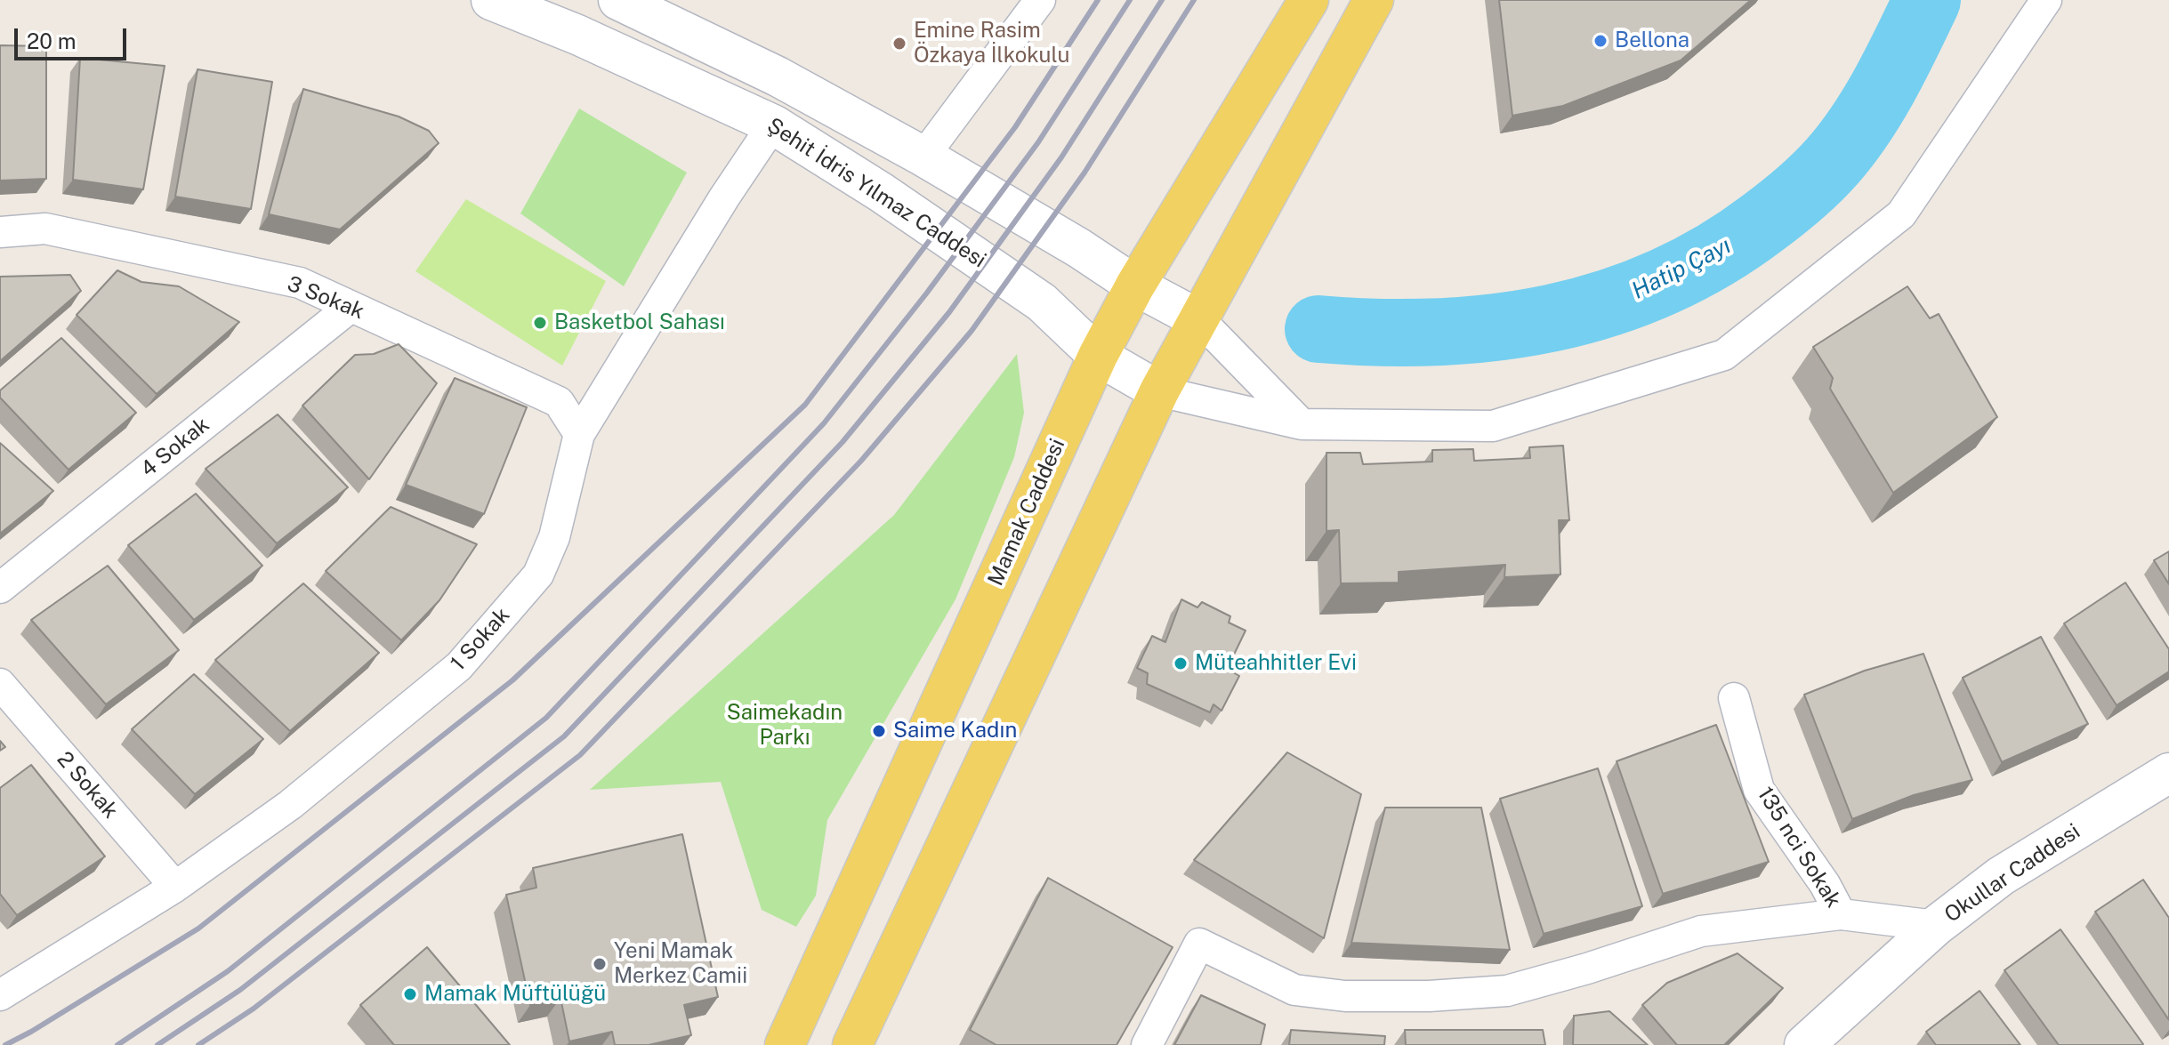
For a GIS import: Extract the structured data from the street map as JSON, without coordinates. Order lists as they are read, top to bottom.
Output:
{
  "streets": {
    "main road": ["Şehit İdris Yılmaz Caddesi", "Mamak Caddesi", "Okullar Caddesi"],
    "street": [
      "3 Sokak",
      "4 Sokak",
      "1 Sokak",
      "2 Sokak",
      "135 nci Sokak"
    ]
  },
  "crossings": [
    ["Şehit İdris Yılmaz Caddesi", "Mamak Caddesi"],
    ["Şehit İdris Yılmaz Caddesi", "1 Sokak"],
    ["3 Sokak", "4 Sokak"],
    ["3 Sokak", "1 Sokak"],
    ["1 Sokak", "2 Sokak"]
  ],
  "water": ["Hatip Çayı"],
  "parks": ["Saimekadın Parkı"],
  "places": [
    "Bellona",
    "Emine Rasim Özkaya İlkokulu",
    "Basketbol Sahası",
    "Müteahhitler Evi",
    "Saime Kadın",
    "Yeni Mamak Merkez Camii",
    "Mamak Müftülüğü"
  ],
  "scale_bar": "20 m"
}
